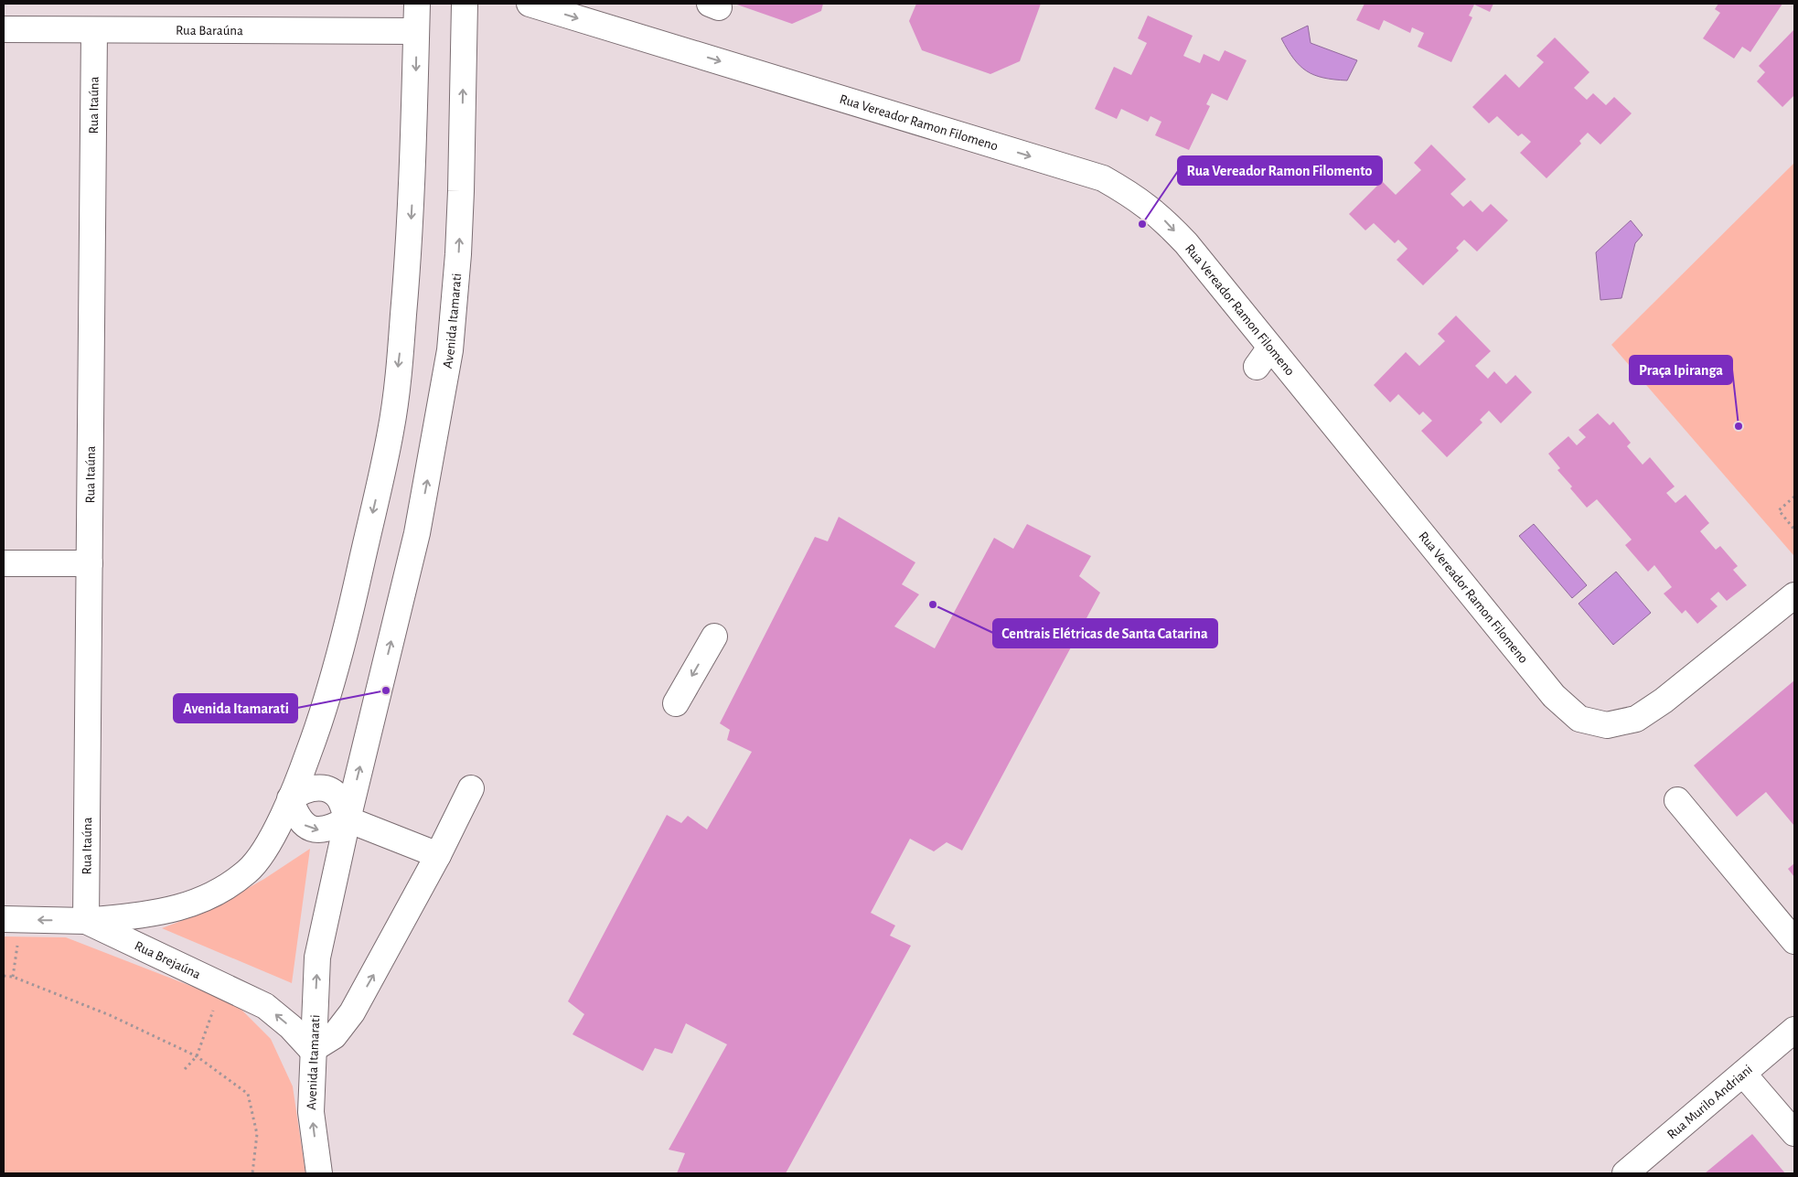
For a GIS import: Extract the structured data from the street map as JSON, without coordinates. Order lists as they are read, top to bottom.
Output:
{
  "streets": {
    "street": [
      "Rua Baraúna",
      "Rua Itaúna",
      "Rua Vereador Ramon Filomeno",
      "Avenida Itamarati",
      "Rua Brejaúna",
      "Rua Murilo Andriani"
    ]
  },
  "crossings": [
    ["Rua Baraúna", "Rua Itaúna"],
    ["Rua Itaúna", "Rua Brejaúna"],
    ["Avenida Itamarati", "Rua Brejaúna"]
  ],
  "one_way": ["Rua Vereador Ramon Filomeno"],
  "places": [
    "Rua Vereador Ramon Filomento",
    "Praça Ipiranga",
    "Centrais Elétricas de Santa Catarina",
    "Avenida Itamarati"
  ]
}
